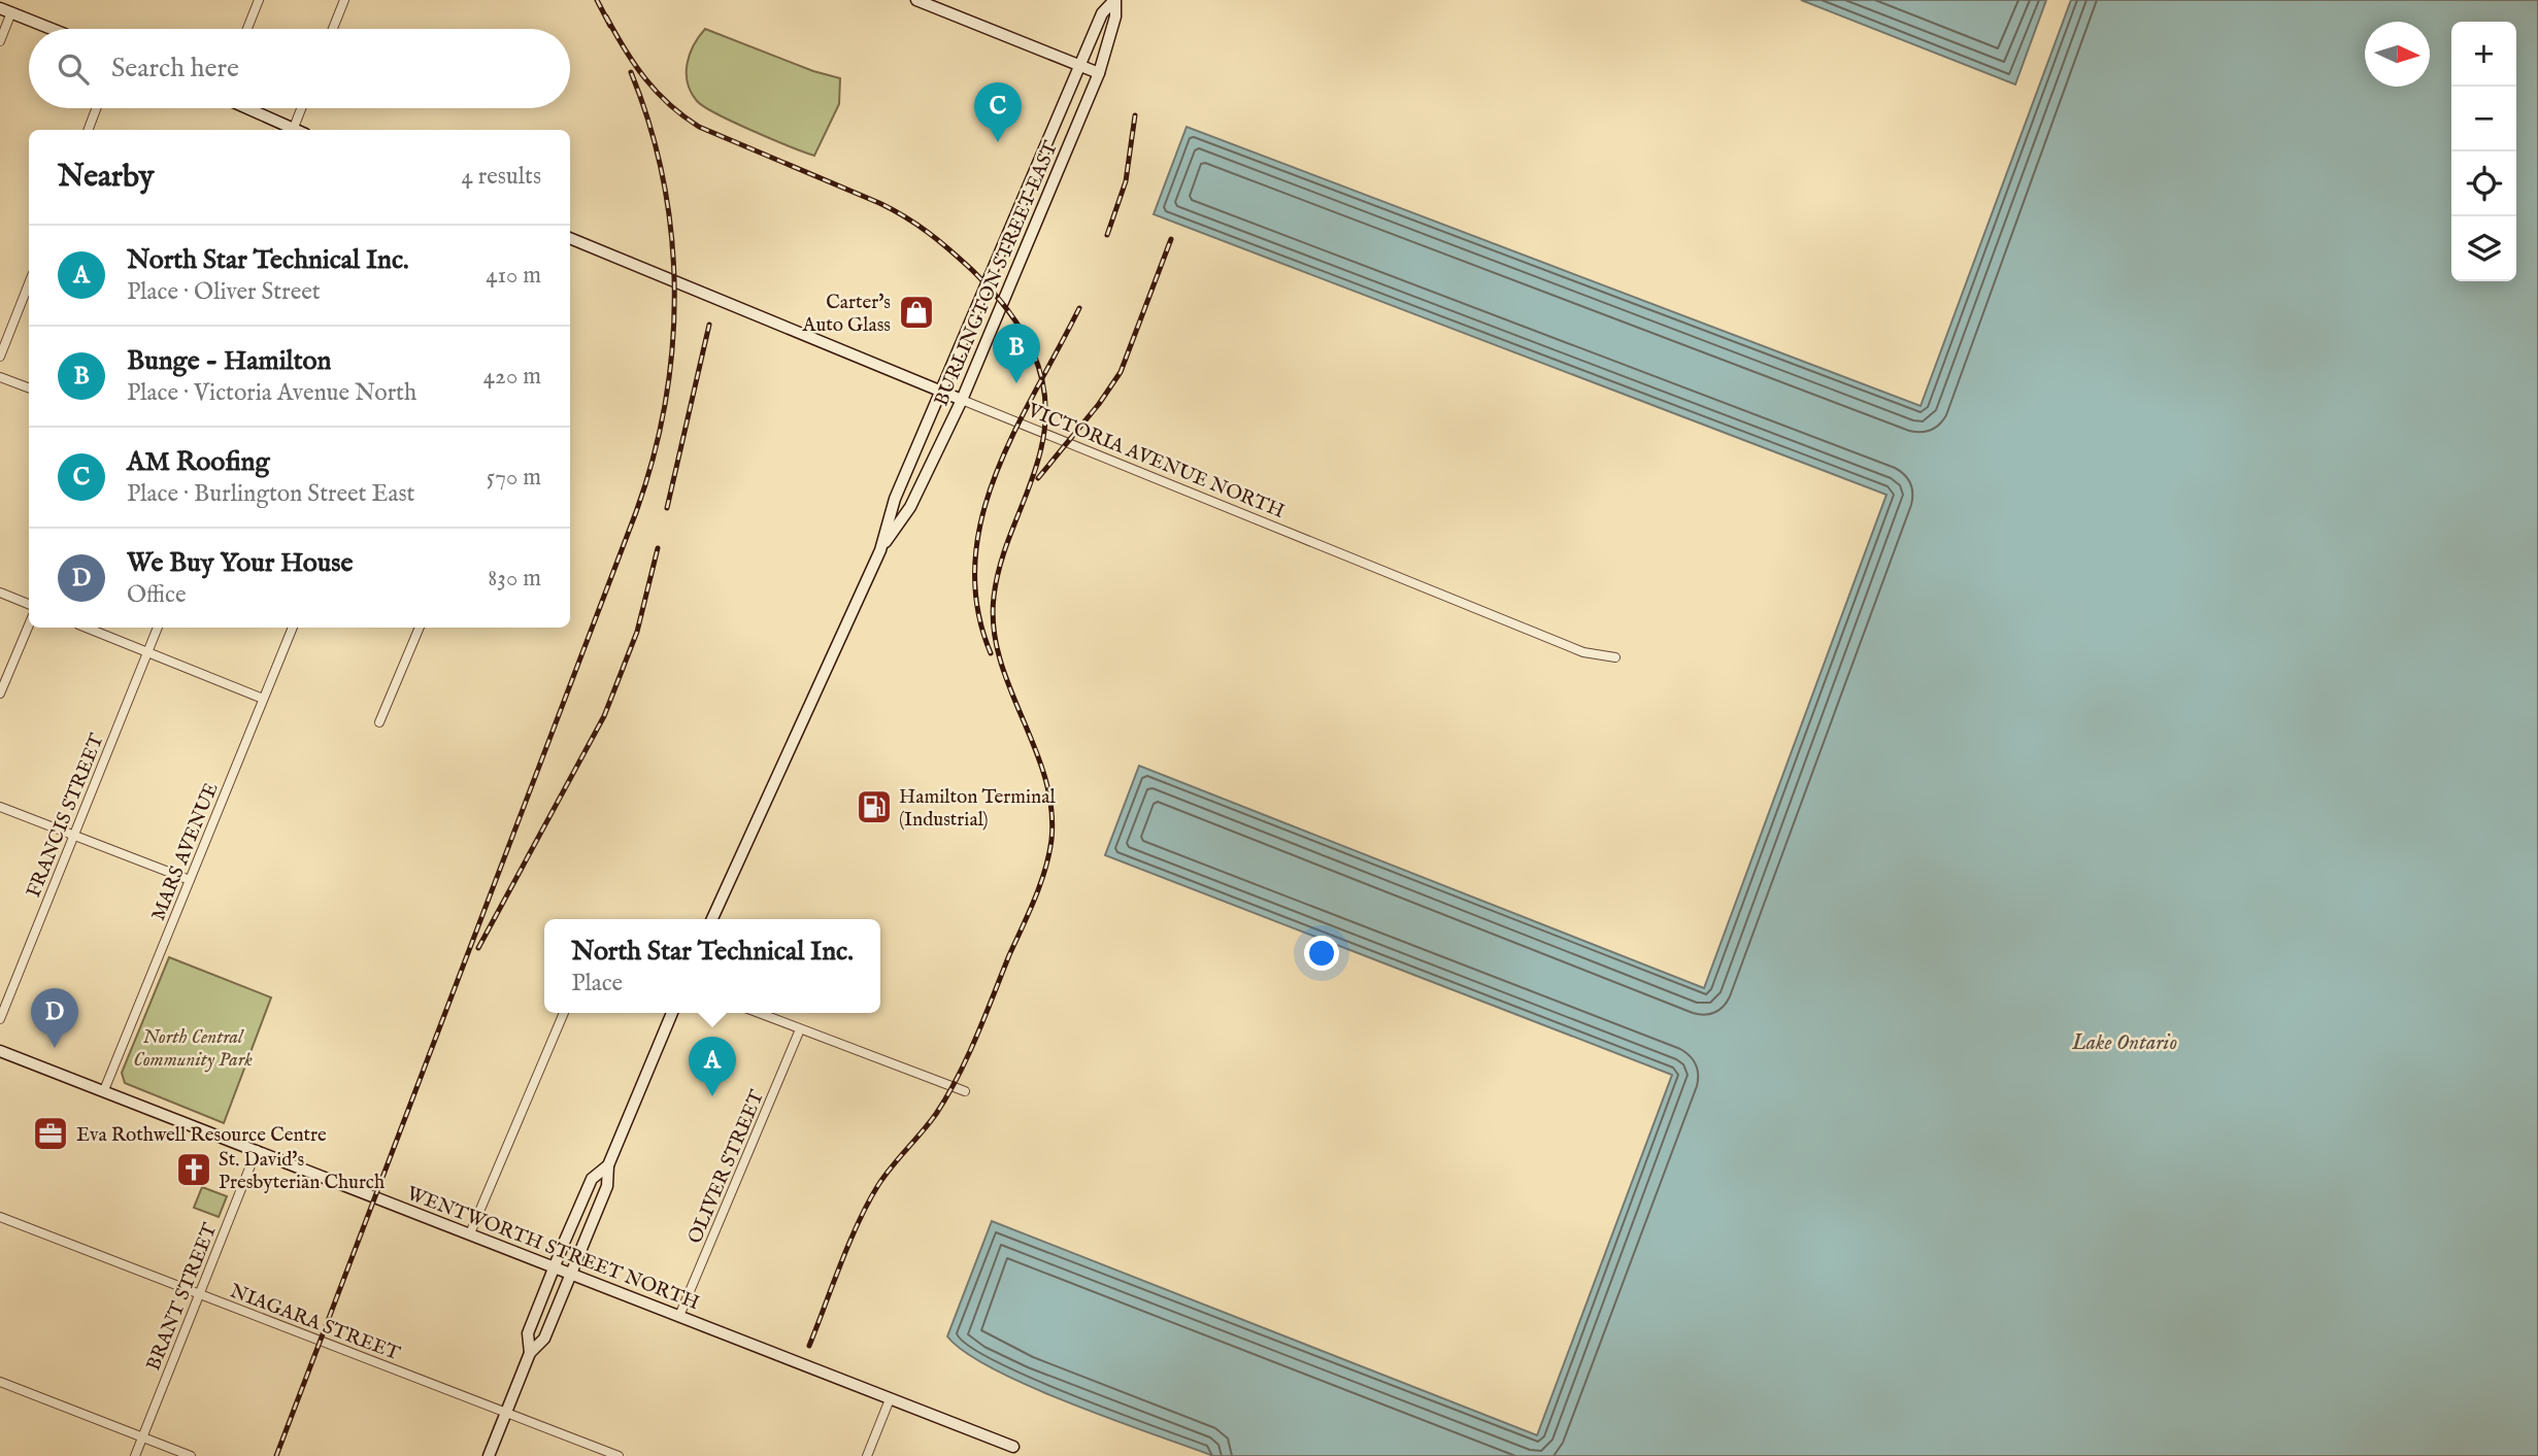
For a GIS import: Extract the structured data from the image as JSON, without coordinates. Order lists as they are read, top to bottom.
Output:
{
  "streets": {
    "main road": ["BURLINGTON STREET EAST", "VICTORIA AVENUE NORTH", "WENTWORTH STREET NORTH"],
    "street": [
      "FRANCIS STREET",
      "MARS AVENUE",
      "OLIVER STREET",
      "BRANT STREET",
      "NIAGARA STREET"
    ]
  },
  "crossings": [
    ["BURLINGTON STREET EAST", "VICTORIA AVENUE NORTH"],
    ["MARS AVENUE", "WENTWORTH STREET NORTH"],
    ["OLIVER STREET", "WENTWORTH STREET NORTH"],
    ["WENTWORTH STREET NORTH", "BRANT STREET"],
    ["BRANT STREET", "NIAGARA STREET"]
  ],
  "water": ["Lake Ontario"],
  "parks": ["North Central Community Park"],
  "places": {
    "shop": ["Carter's Auto Glass"],
    "fuel station": ["Hamilton Terminal (Industrial)"],
    "office": ["Eva Rothwell Resource Centre"],
    "church": ["St. David's Presbyterian Church"]
  },
  "north": "right",
  "page": {
    "map_buttons": ["+", "−"],
    "search": "Search here",
    "pins": [
      "C",
      "B",
      "D",
      "A"
    ],
    "heading": ["Nearby", "4 results"],
    "list": [
      {
        "mark": "A",
        "name": "North Star Technical Inc.",
        "note": "Place · Oliver Street",
        "value": "410 m"
      },
      {
        "mark": "B",
        "name": "Bunge - Hamilton",
        "note": "Place · Victoria Avenue North",
        "value": "420 m"
      },
      {
        "mark": "C",
        "name": "AM Roofing",
        "note": "Place · Burlington Street East",
        "value": "570 m"
      },
      {
        "mark": "D",
        "name": "We Buy Your House",
        "note": "Office",
        "value": "830 m"
      }
    ],
    "popup": ["North Star Technical Inc.", "Place"]
  }
}
